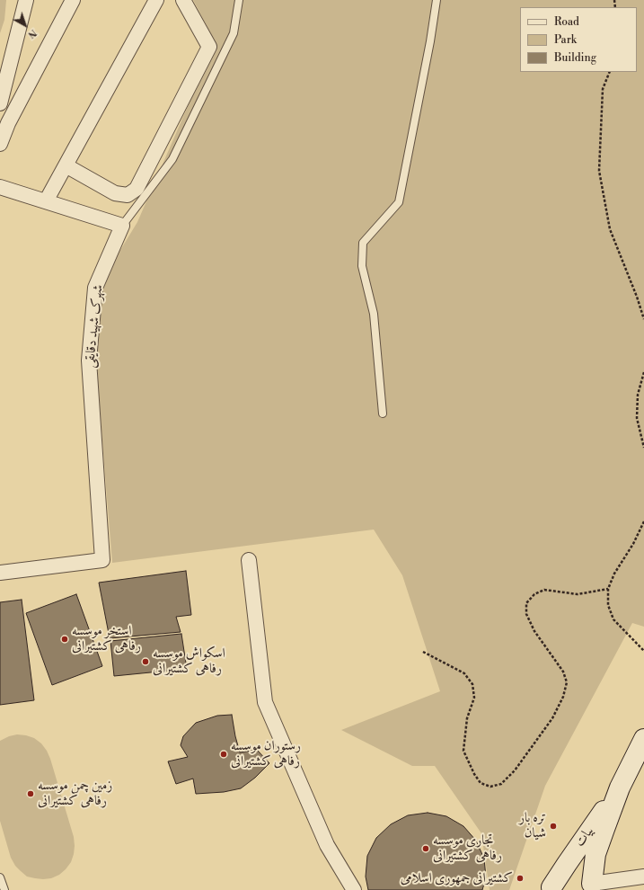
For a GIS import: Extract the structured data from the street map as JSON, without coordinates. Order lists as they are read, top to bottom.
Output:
{
  "streets": {
    "main road": ["بیات"],
    "street": ["شهرک شهید دقایقی"]
  },
  "places": [
    "استخر موسسه رفاهی کشتیرانی",
    "اسکواش موسسه رفاهی کشتیرانی",
    "رستوران موسسه رفاهی کشتیرانی",
    "زمین چمن موسسه رفاهی کشتیرانی",
    "تره بار شیان",
    "تجاری موسسه رفاهی کشتیرانی",
    "کشتیرانی جمهوری اسلامی"
  ],
  "legend": ["Road", "Park", "Building"],
  "north": "bottom right"
}
